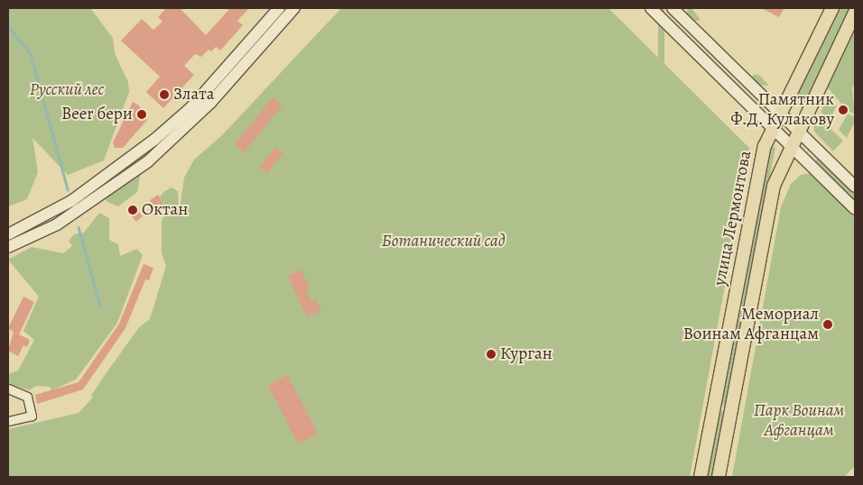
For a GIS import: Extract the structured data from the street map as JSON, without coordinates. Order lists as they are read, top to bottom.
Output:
{
  "streets": {
    "main road": ["улица Лермонтова"]
  },
  "parks": ["Русский лес", "Ботанический сад", "Парк Воинам Афганцам"],
  "places": [
    "Злата",
    "Памятник Ф.Д. Кулакову",
    "Beer бери",
    "Октан",
    "Мемориал Воинам Афганцам",
    "Курган"
  ]
}
